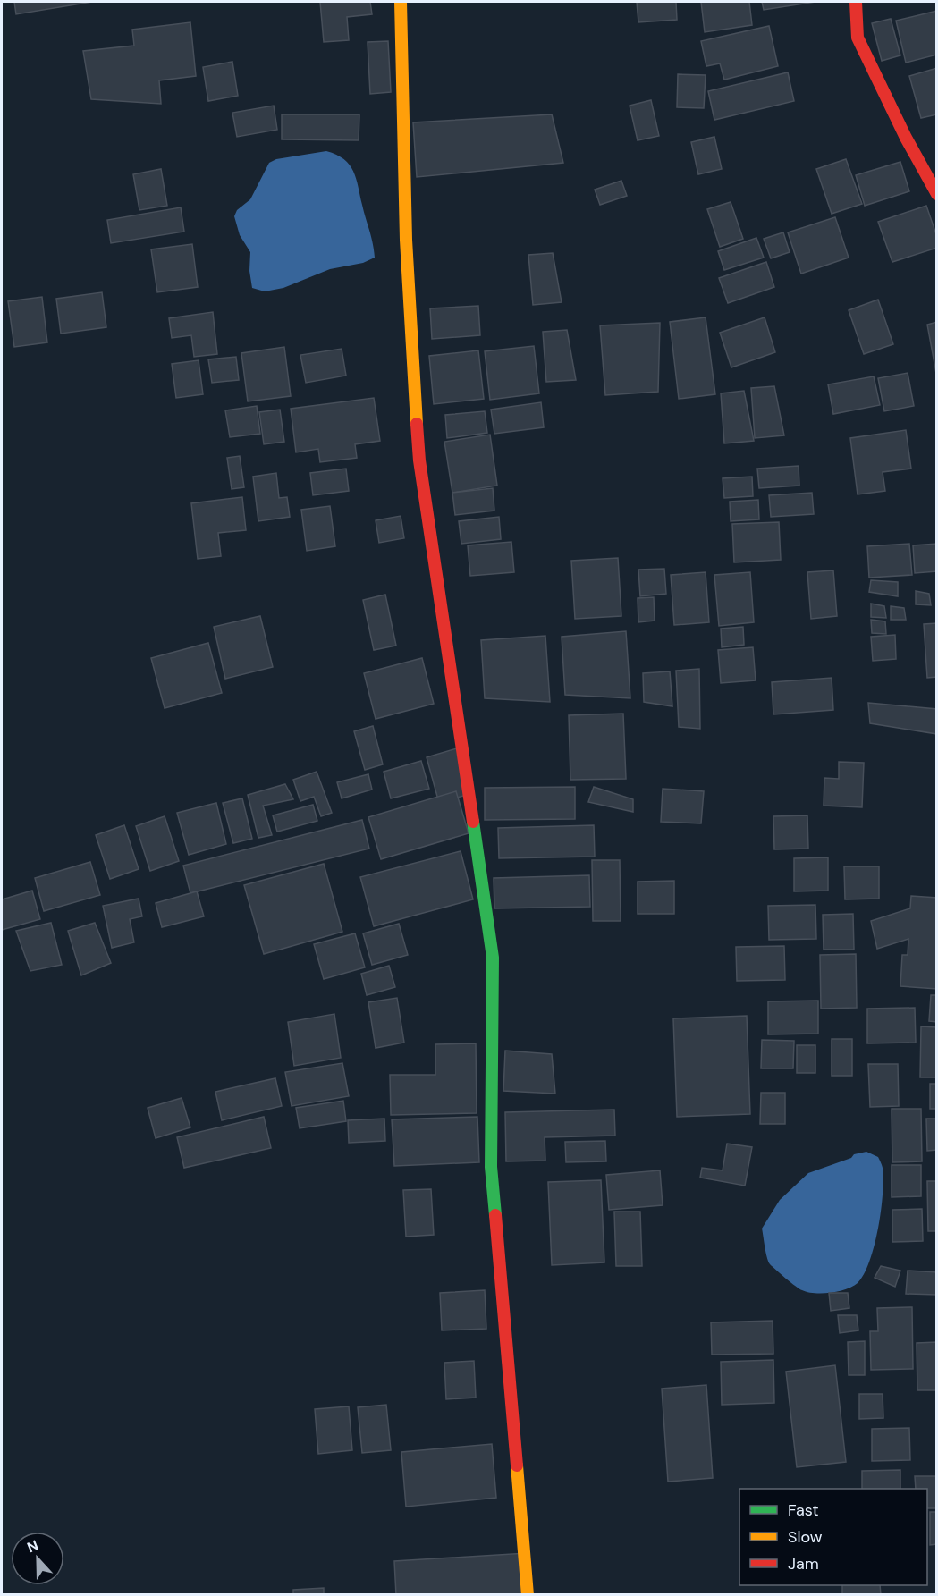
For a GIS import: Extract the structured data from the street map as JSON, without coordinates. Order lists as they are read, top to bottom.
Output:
{
  "legend": ["Fast", "Slow", "Jam"],
  "north": "top"
}
